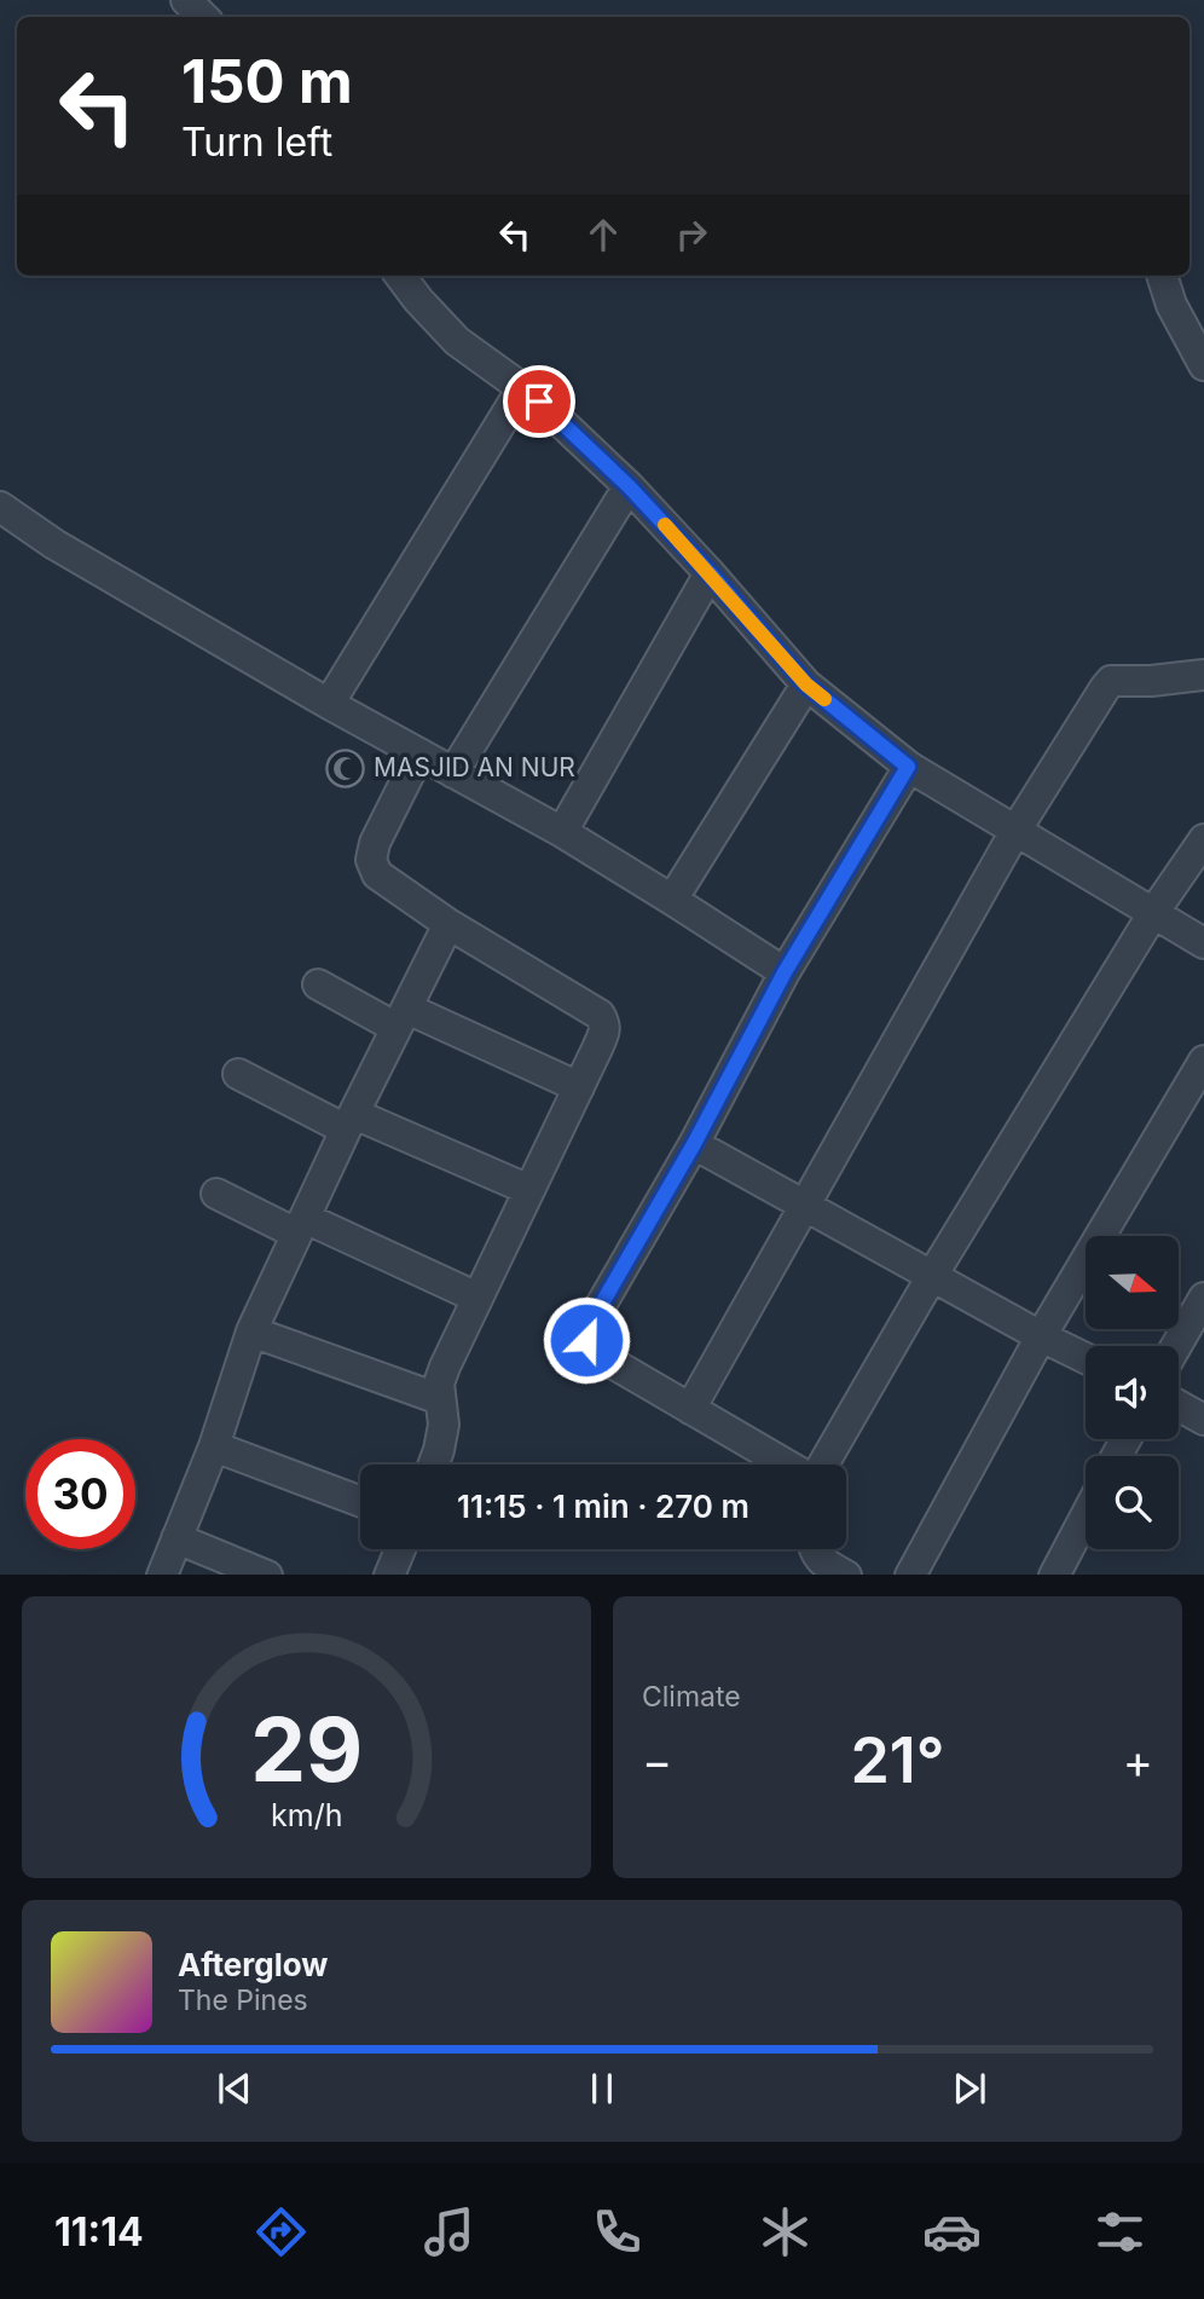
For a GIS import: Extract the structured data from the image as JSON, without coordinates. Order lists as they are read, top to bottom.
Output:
{
  "places": {
    "mosque": ["MASJID AN NUR"]
  },
  "north": "right",
  "page": {
    "turn": ["150 m", "Turn left"],
    "limit": "30",
    "trip": "11:15 · 1 min · 270 m",
    "tile": "Climate",
    "heat": ["−", "21°", "+"],
    "song": ["Afterglow", "The Pines"],
    "tabs": "11:14",
    "gauge": ["29", "km/h"]
  }
}
